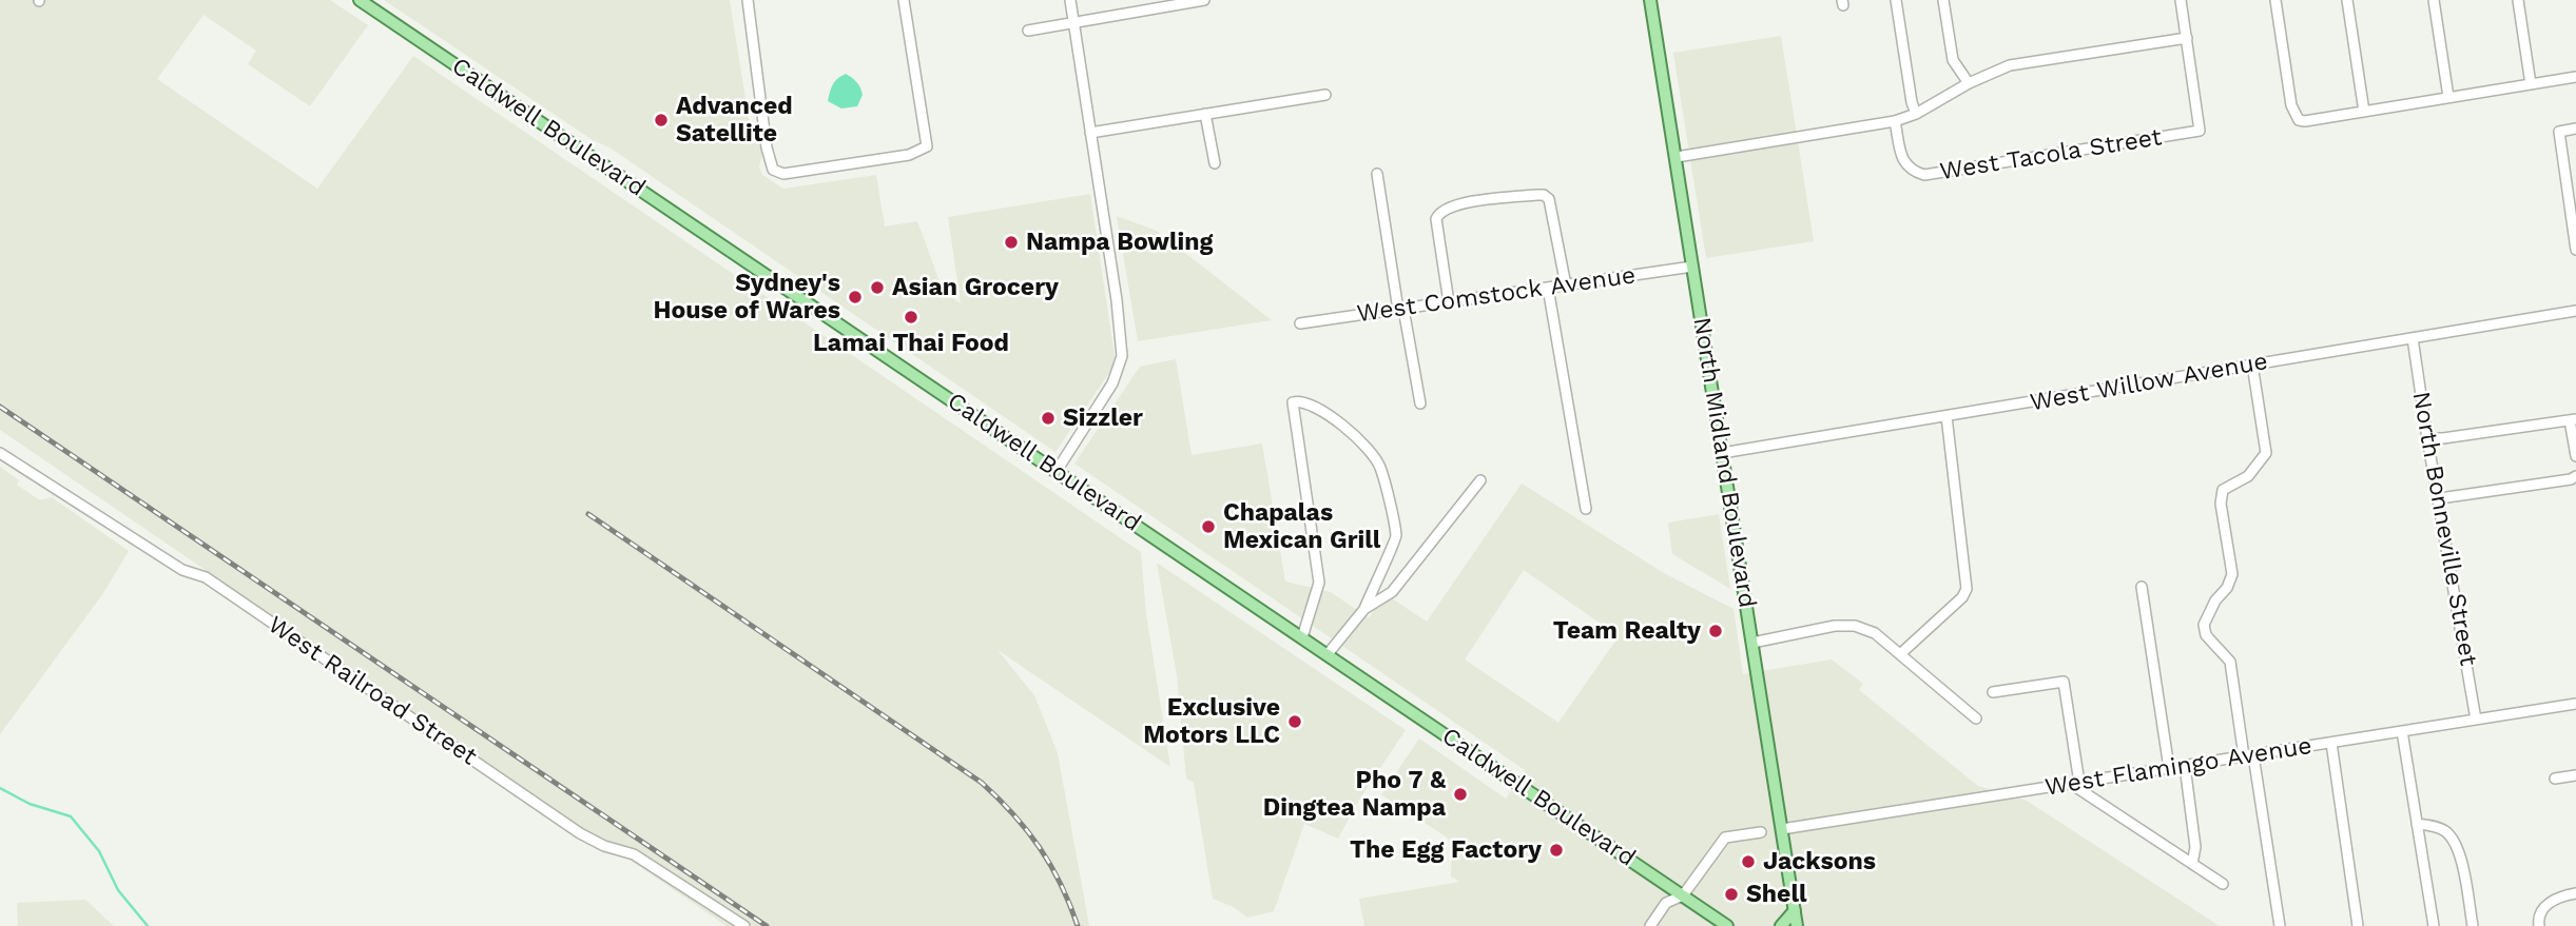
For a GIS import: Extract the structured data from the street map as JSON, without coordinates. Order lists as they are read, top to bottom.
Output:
{
  "streets": {
    "main road": ["Caldwell Boulevard", "North Midland Boulevard"],
    "street": [
      "West Tacola Street",
      "West Comstock Avenue",
      "West Willow Avenue",
      "North Bonneville Street",
      "West Railroad Street",
      "West Flamingo Avenue"
    ]
  },
  "crossings": [
    ["West Comstock Avenue", "North Midland Boulevard"],
    ["West Willow Avenue", "North Midland Boulevard"],
    ["West Willow Avenue", "North Bonneville Street"],
    ["North Midland Boulevard", "West Flamingo Avenue"],
    ["North Bonneville Street", "West Flamingo Avenue"]
  ],
  "places": [
    "Advanced Satellite",
    "Nampa Bowling",
    "Asian Grocery",
    "Sydney's House of Wares",
    "Lamai Thai Food",
    "Sizzler",
    "Chapalas Mexican Grill",
    "Team Realty",
    "Exclusive Motors LLC",
    "Pho 7 & Dingtea Nampa",
    "The Egg Factory",
    "Jacksons",
    "Shell"
  ]
}
